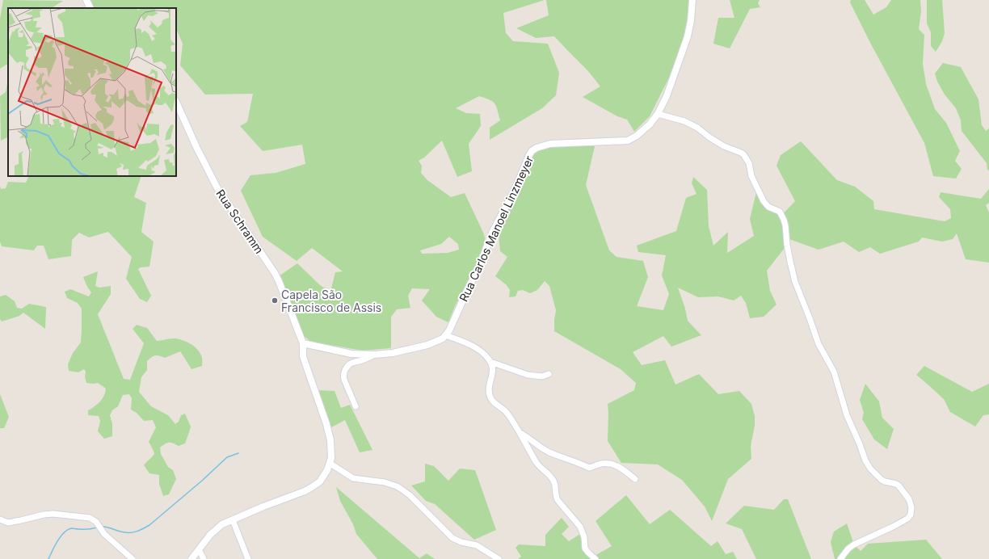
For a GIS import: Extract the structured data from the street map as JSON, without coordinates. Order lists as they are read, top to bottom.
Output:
{
  "streets": {
    "street": ["Rua Schramm", "Rua Carlos Manoel Linzmeyer"]
  },
  "places": ["Capela São Francisco de Assis"]
}
